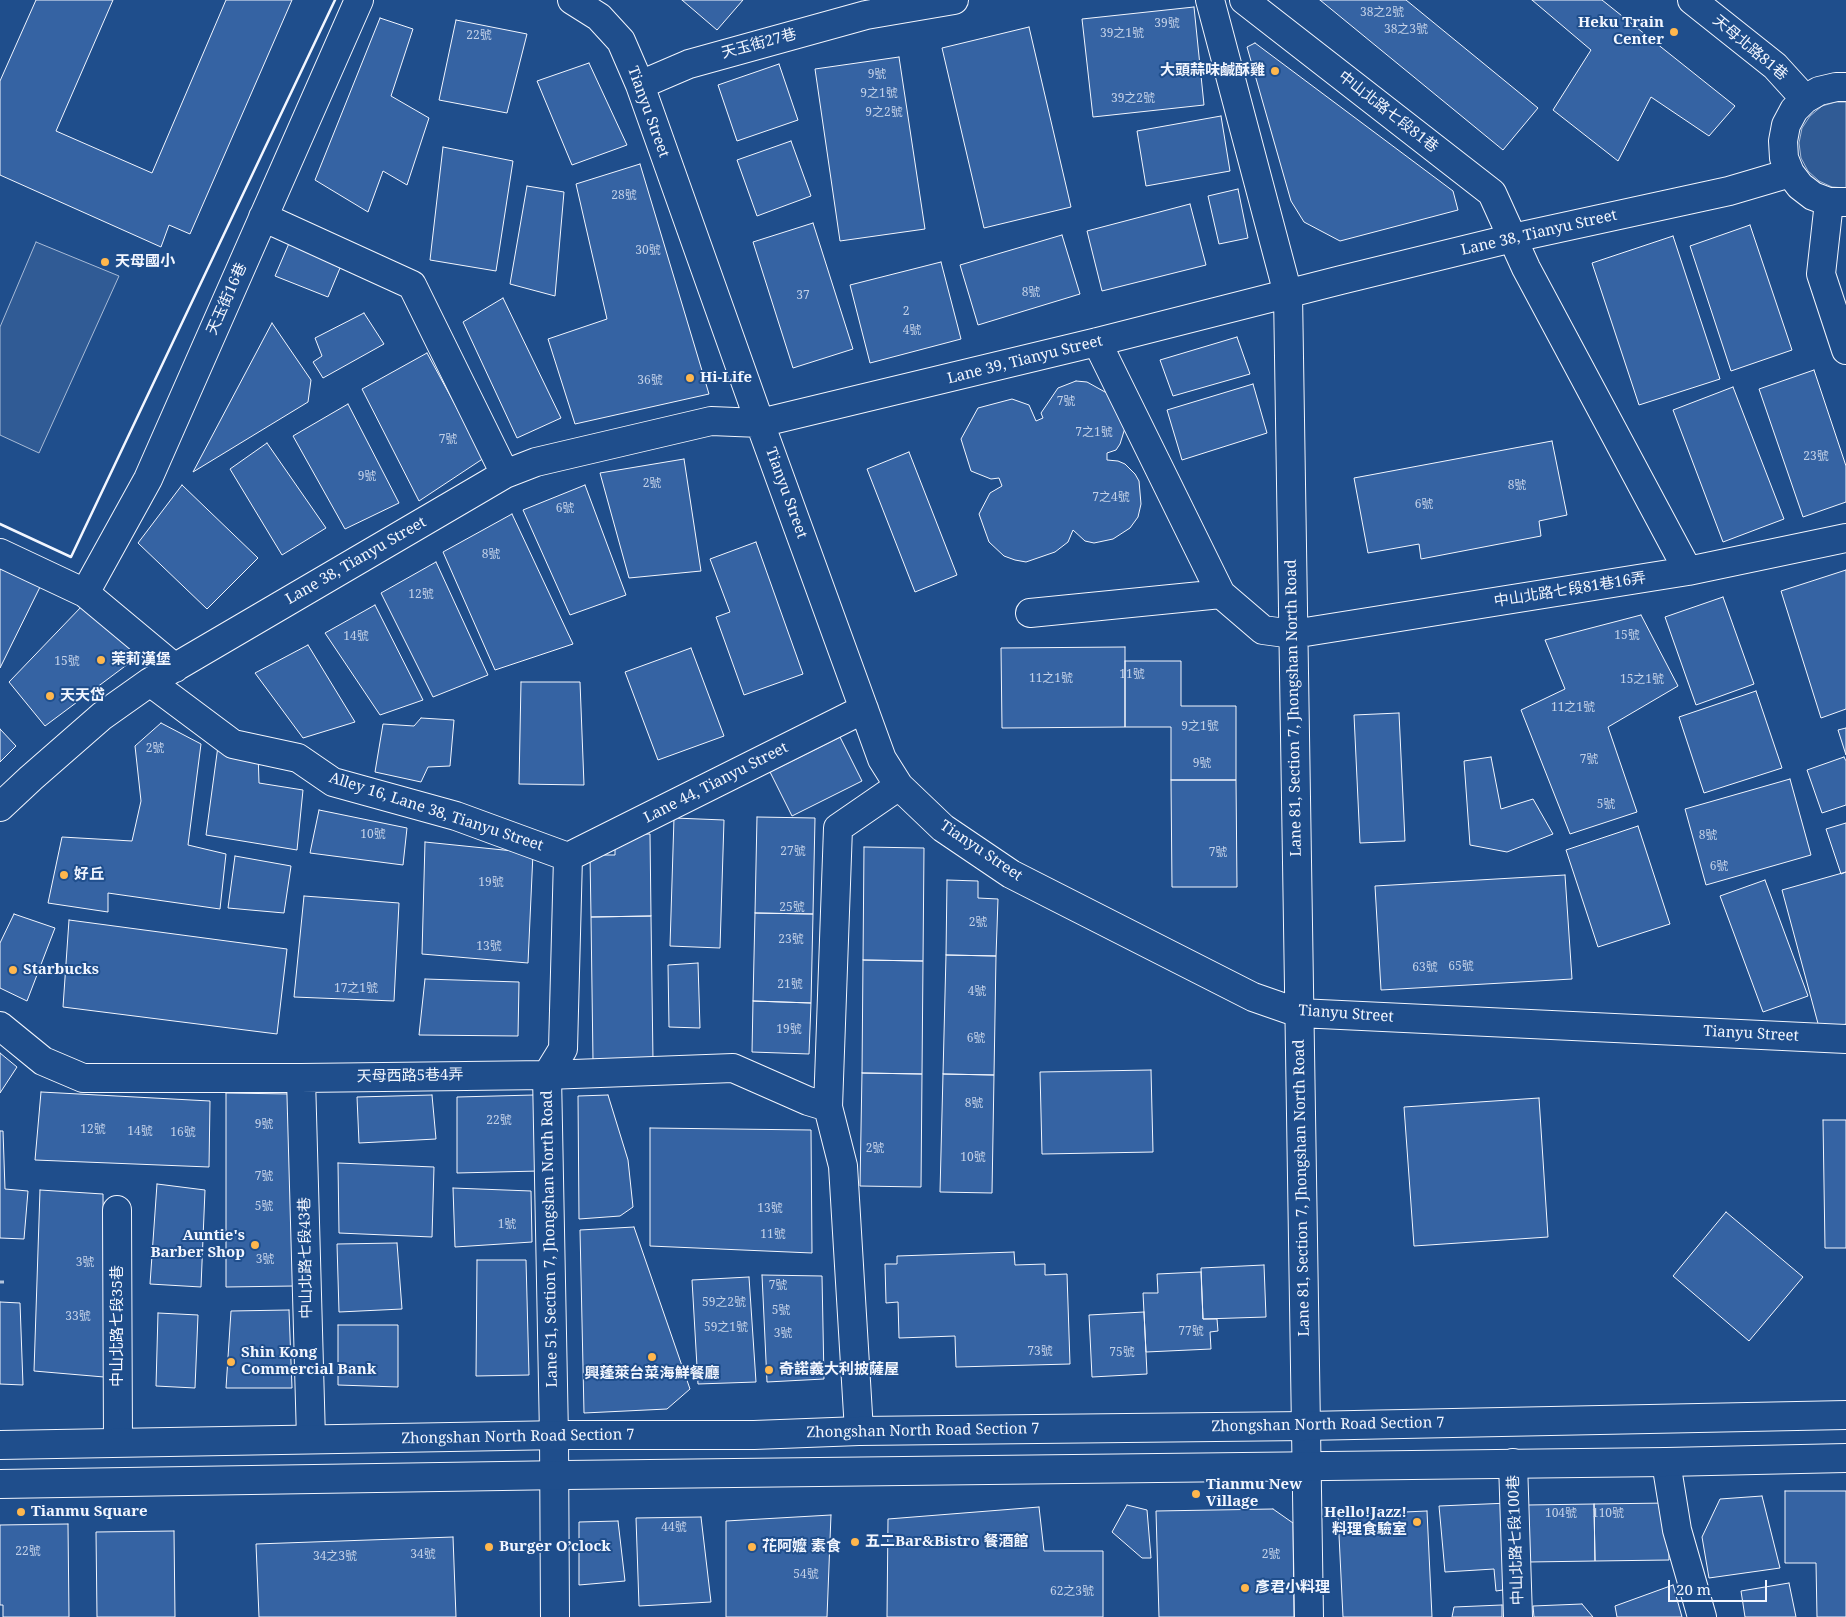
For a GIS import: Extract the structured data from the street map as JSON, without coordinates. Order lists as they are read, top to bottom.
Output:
{
  "streets": {
    "street": [
      "天玉街27巷",
      "天母北路81巷",
      "Tianyu Street",
      "中山北路七段81巷",
      "Lane 38, Tianyu Street",
      "天玉街16巷",
      "Lane 39, Tianyu Street",
      "中山北路七段81巷16弄",
      "Lane 81, Section 7, Jhongshan North Road",
      "Lane 44, Tianyu Street",
      "Alley 16, Lane 38, Tianyu Street",
      "天母西路5巷4弄",
      "Lane 51, Section 7, Jhongshan North Road",
      "中山北路七段43巷",
      "中山北路七段35巷",
      "Zhongshan North Road Section 7",
      "中山北路七段100巷"
    ]
  },
  "crossings": [
    ["天玉街27巷", "Tianyu Street"],
    ["Tianyu Street", "Lane 38, Tianyu Street"],
    ["Tianyu Street", "Lane 39, Tianyu Street"],
    ["Tianyu Street", "Lane 81, Section 7, Jhongshan North Road"],
    ["Tianyu Street", "Lane 44, Tianyu Street"],
    ["中山北路七段81巷", "Lane 38, Tianyu Street"],
    ["中山北路七段81巷", "中山北路七段81巷16弄"],
    ["Lane 38, Tianyu Street", "Lane 39, Tianyu Street"],
    ["Lane 38, Tianyu Street", "Lane 81, Section 7, Jhongshan North Road"],
    ["Lane 38, Tianyu Street", "Alley 16, Lane 38, Tianyu Street"],
    ["Lane 39, Tianyu Street", "Lane 81, Section 7, Jhongshan North Road"],
    ["中山北路七段81巷16弄", "Lane 81, Section 7, Jhongshan North Road"],
    ["Lane 81, Section 7, Jhongshan North Road", "Zhongshan North Road Section 7"],
    ["Lane 44, Tianyu Street", "Alley 16, Lane 38, Tianyu Street"],
    ["Lane 44, Tianyu Street", "Lane 51, Section 7, Jhongshan North Road"],
    ["Alley 16, Lane 38, Tianyu Street", "Lane 51, Section 7, Jhongshan North Road"],
    ["天母西路5巷4弄", "Lane 51, Section 7, Jhongshan North Road"],
    ["天母西路5巷4弄", "中山北路七段43巷"],
    ["Lane 51, Section 7, Jhongshan North Road", "Zhongshan North Road Section 7"],
    ["中山北路七段43巷", "Zhongshan North Road Section 7"],
    ["中山北路七段35巷", "Zhongshan North Road Section 7"]
  ],
  "places": [
    "Heku Train Center",
    "大頭蒜味鹹酥雞",
    "天母國小",
    "Hi-Life",
    "茉莉漢堡",
    "天天岱",
    "好丘",
    "Starbucks",
    "Auntie's Barber Shop",
    "興蓬萊台菜海鮮餐廳",
    "Shin Kong Commercial Bank",
    "奇諾義大利披薩屋",
    "Tianmu New Village",
    "Tianmu Square",
    "Hello!Jazz! 料理食驗室",
    "五二Bar&Bistro 餐酒館",
    "Burger O’clock",
    "花阿嬤 素食",
    "彥君小料理"
  ],
  "house_numbers": [
    "38之2號",
    "39號",
    "38之3號",
    "39之1號",
    "22號",
    "9號",
    "9之1號",
    "39之2號",
    "9之2號",
    "28號",
    "30號",
    "8號",
    "37",
    "2",
    "4號",
    "36號",
    "7號",
    "7之1號",
    "7號",
    "23號",
    "9號",
    "2號",
    "8號",
    "7之4號",
    "6號",
    "6號",
    "8號",
    "12號",
    "15號",
    "14號",
    "15號",
    "11號",
    "11之1號",
    "15之1號",
    "11之1號",
    "9之1號",
    "2號",
    "7號",
    "9號",
    "5號",
    "10號",
    "8號",
    "27號",
    "7號",
    "6號",
    "19號",
    "25號",
    "2號",
    "23號",
    "13號",
    "65號",
    "63號",
    "21號",
    "17之1號",
    "4號",
    "19號",
    "6號",
    "8號",
    "22號",
    "9號",
    "12號",
    "14號",
    "16號",
    "2號",
    "10號",
    "7號",
    "5號",
    "13號",
    "1號",
    "11號",
    "3號",
    "3號",
    "7號",
    "59之2號",
    "5號",
    "33號",
    "59之1號",
    "77號",
    "3號",
    "73號",
    "75號",
    "104號",
    "110號",
    "44號",
    "22號",
    "34號",
    "2號",
    "34之3號",
    "54號",
    "62之3號"
  ],
  "scale_bar": "20 m"
}
